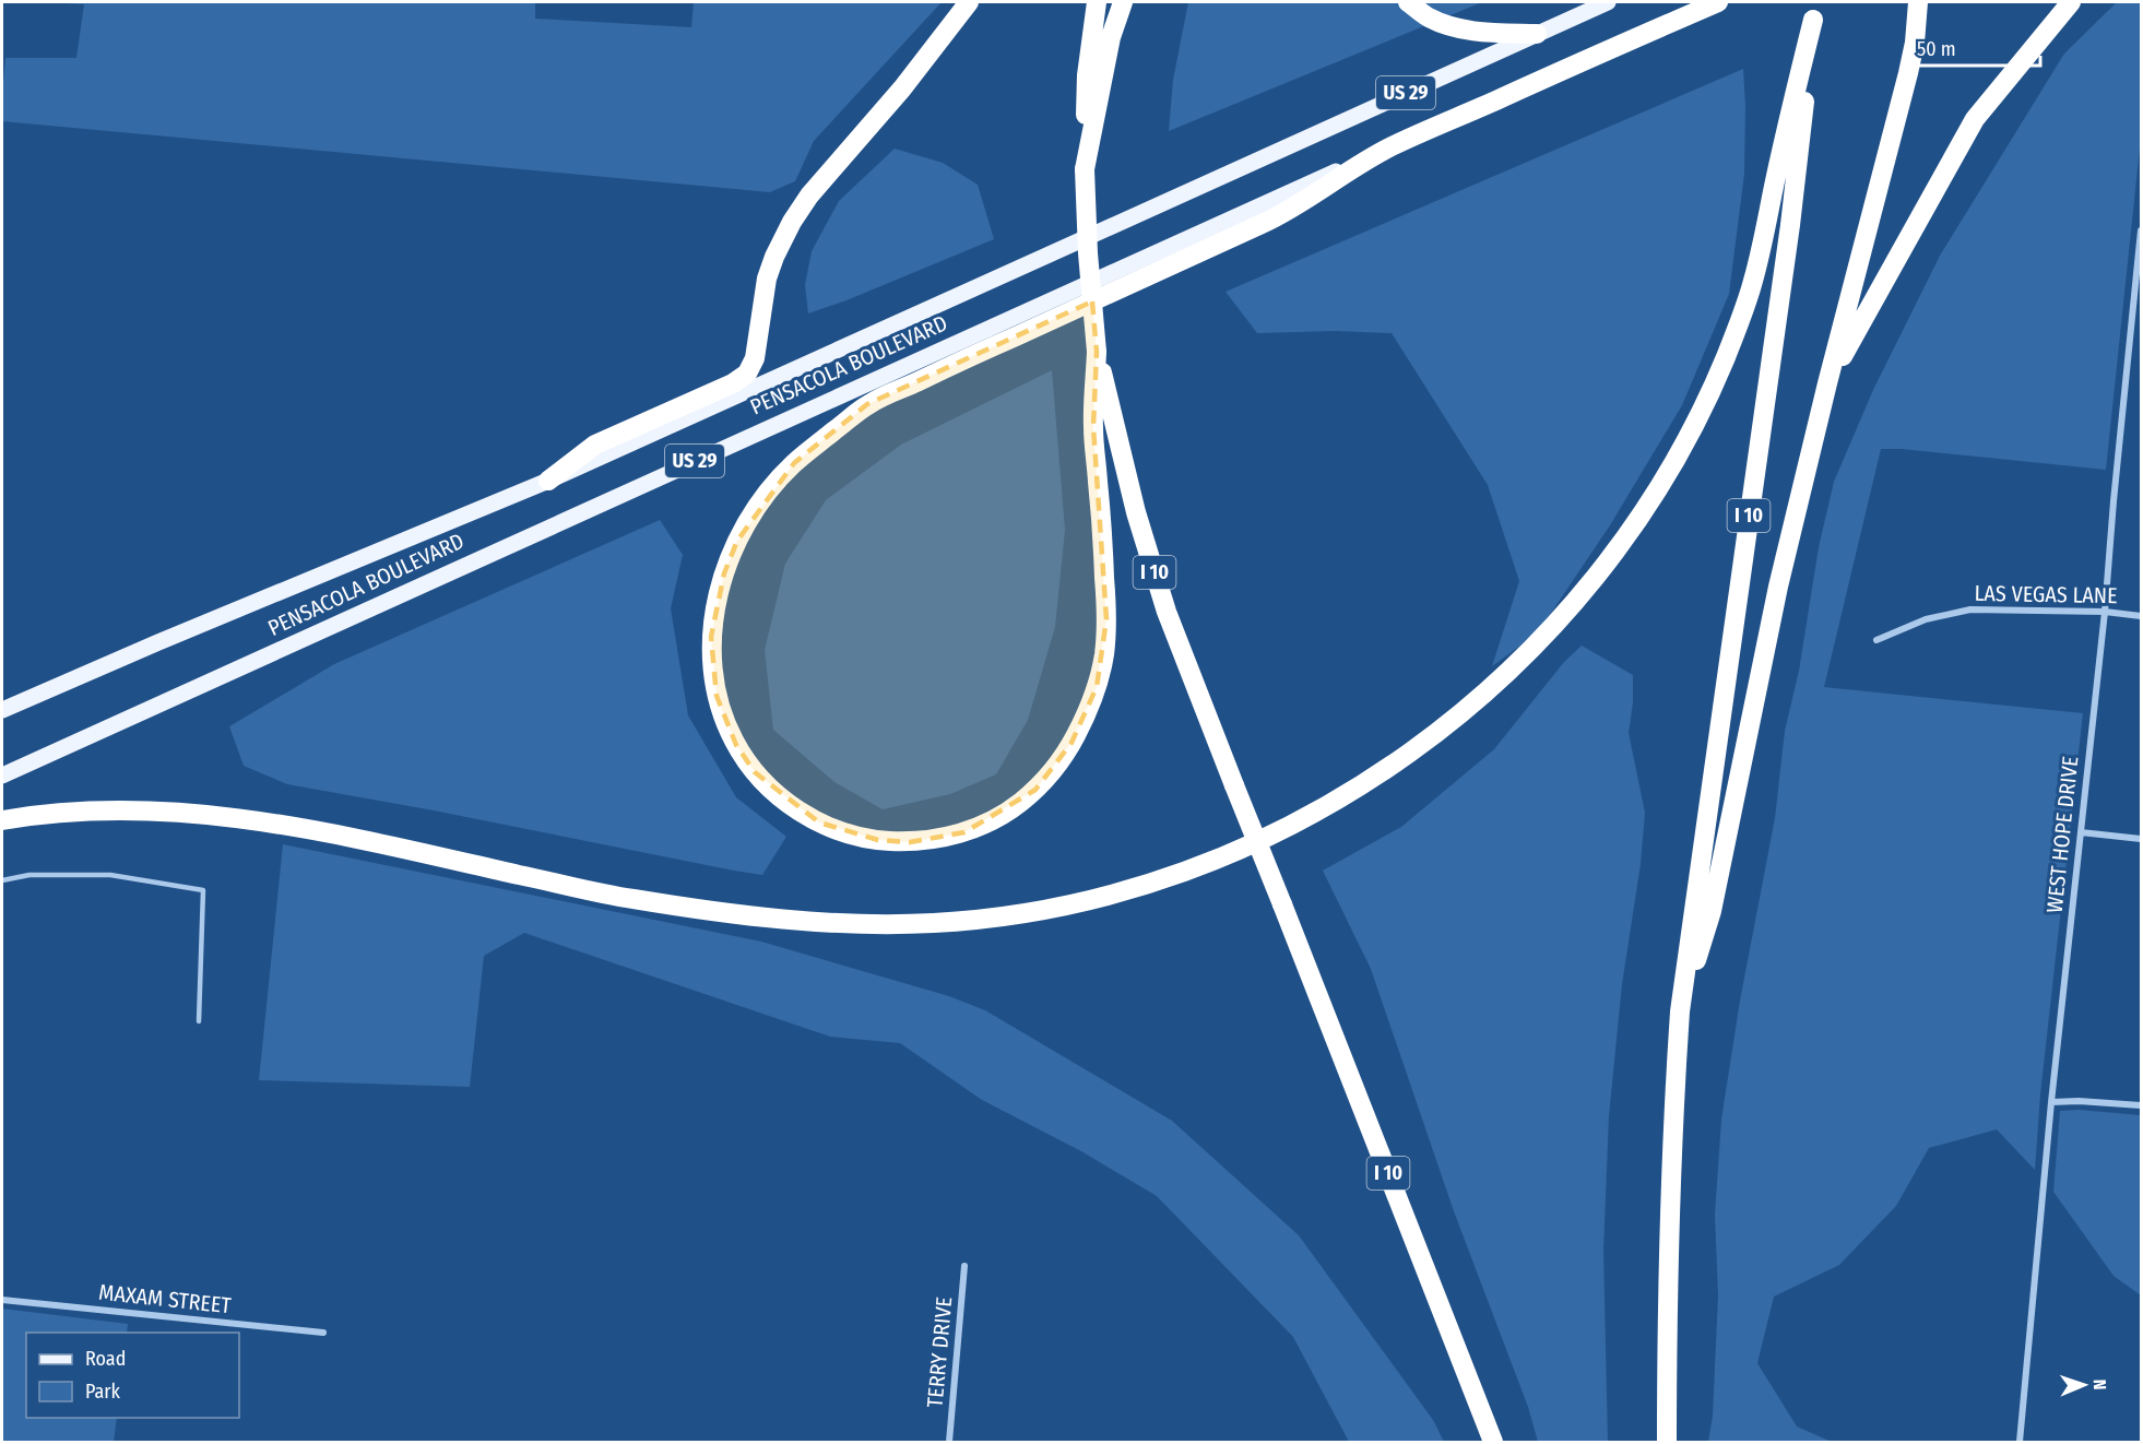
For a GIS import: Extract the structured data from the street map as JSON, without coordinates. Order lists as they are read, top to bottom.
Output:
{
  "streets": {
    "highway": ["US 29", "PENSACOLA BOULEVARD", "I 10"],
    "street": [
      "LAS VEGAS LANE",
      "WEST HOPE DRIVE",
      "MAXAM STREET",
      "TERRY DRIVE"
    ]
  },
  "crossings": [
    ["LAS VEGAS LANE", "WEST HOPE DRIVE"]
  ],
  "legend": ["Road", "Park"],
  "scale_bar": "50 m",
  "north": "right"
}
